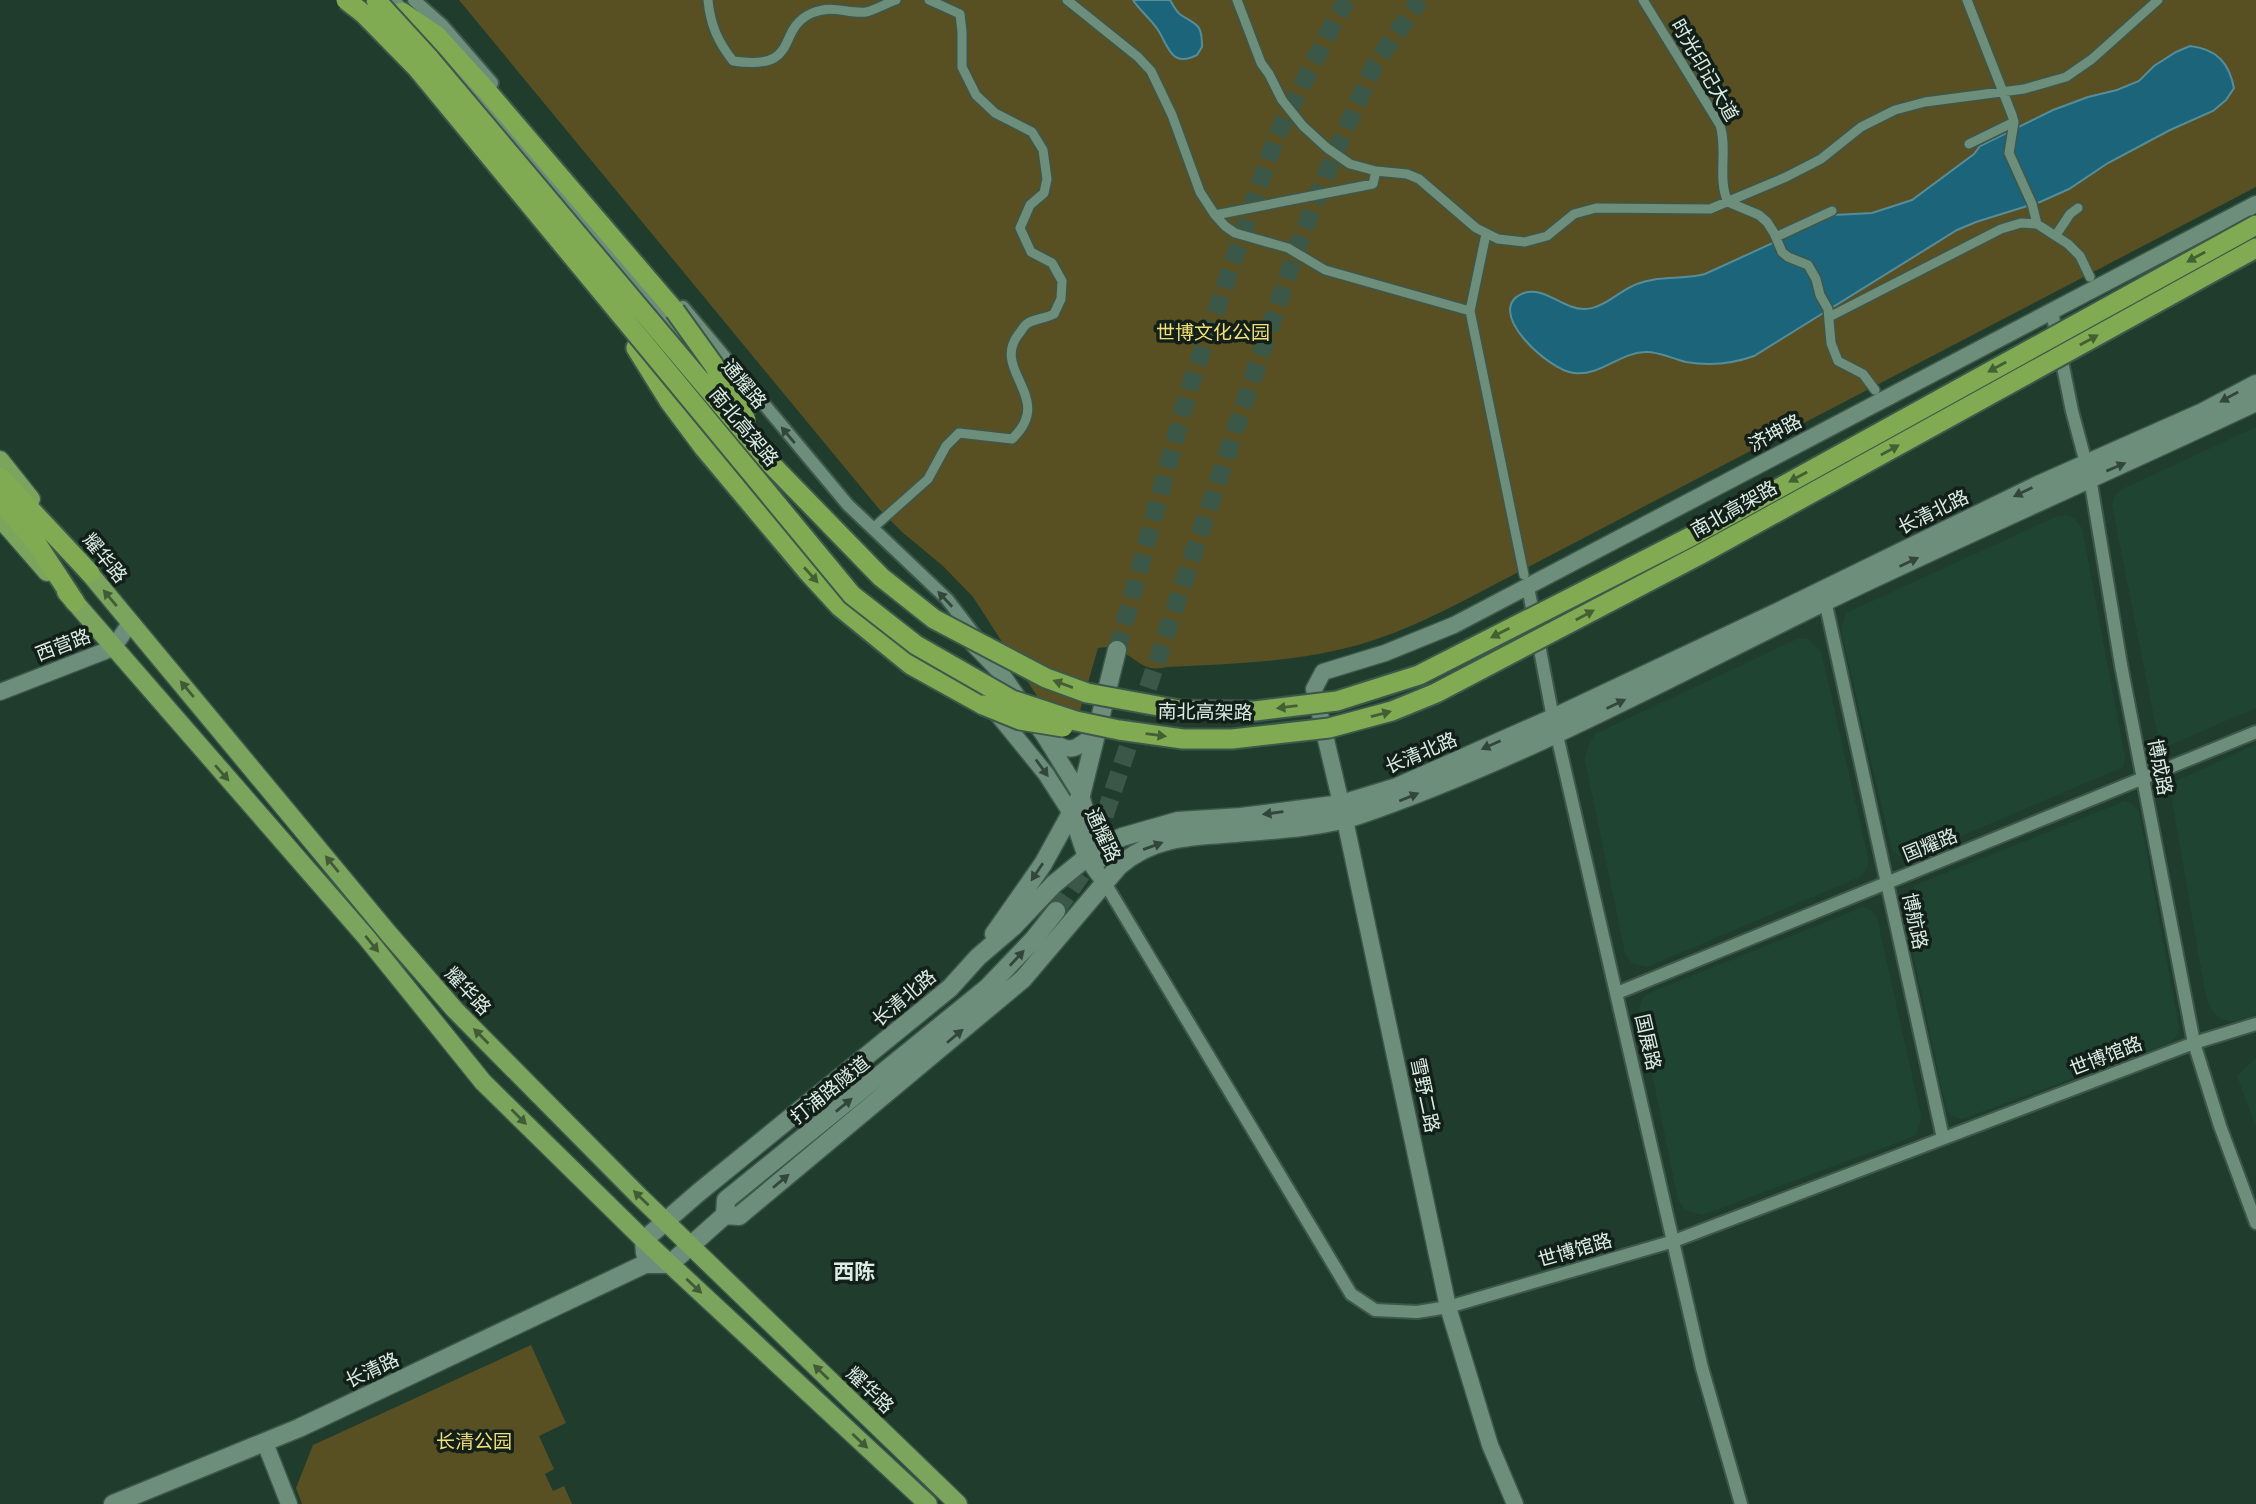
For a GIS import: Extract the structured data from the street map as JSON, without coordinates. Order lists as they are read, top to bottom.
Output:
{
  "streets": {
    "highway": ["南北高架路"],
    "main road": [
      "长清北路",
      "耀华路",
      "打浦路隧道",
      "长清路"
    ],
    "street": [
      "时光印记大道",
      "通耀路",
      "济坤路",
      "西营路",
      "博成路",
      "国耀路",
      "博航路",
      "国展路",
      "世博馆路",
      "雪野二路"
    ]
  },
  "crossings": [
    ["通耀路", "长清北路"],
    ["通耀路", "世博馆路"],
    ["济坤路", "博成路"],
    ["济坤路", "国展路"],
    ["济坤路", "雪野二路"],
    ["长清北路", "耀华路"],
    ["长清北路", "博成路"],
    ["长清北路", "博航路"],
    ["长清北路", "国展路"],
    ["长清北路", "世博馆路"],
    ["长清北路", "打浦路隧道"],
    ["长清北路", "雪野二路"],
    ["耀华路", "西营路"],
    ["博成路", "国耀路"],
    ["博成路", "世博馆路"],
    ["国耀路", "博航路"],
    ["国耀路", "国展路"],
    ["博航路", "世博馆路"],
    ["国展路", "世博馆路"],
    ["世博馆路", "雪野二路"]
  ],
  "one_way": ["打浦路隧道"],
  "districts": ["西陈"],
  "parks": ["世博文化公园", "长清公园"]
}
